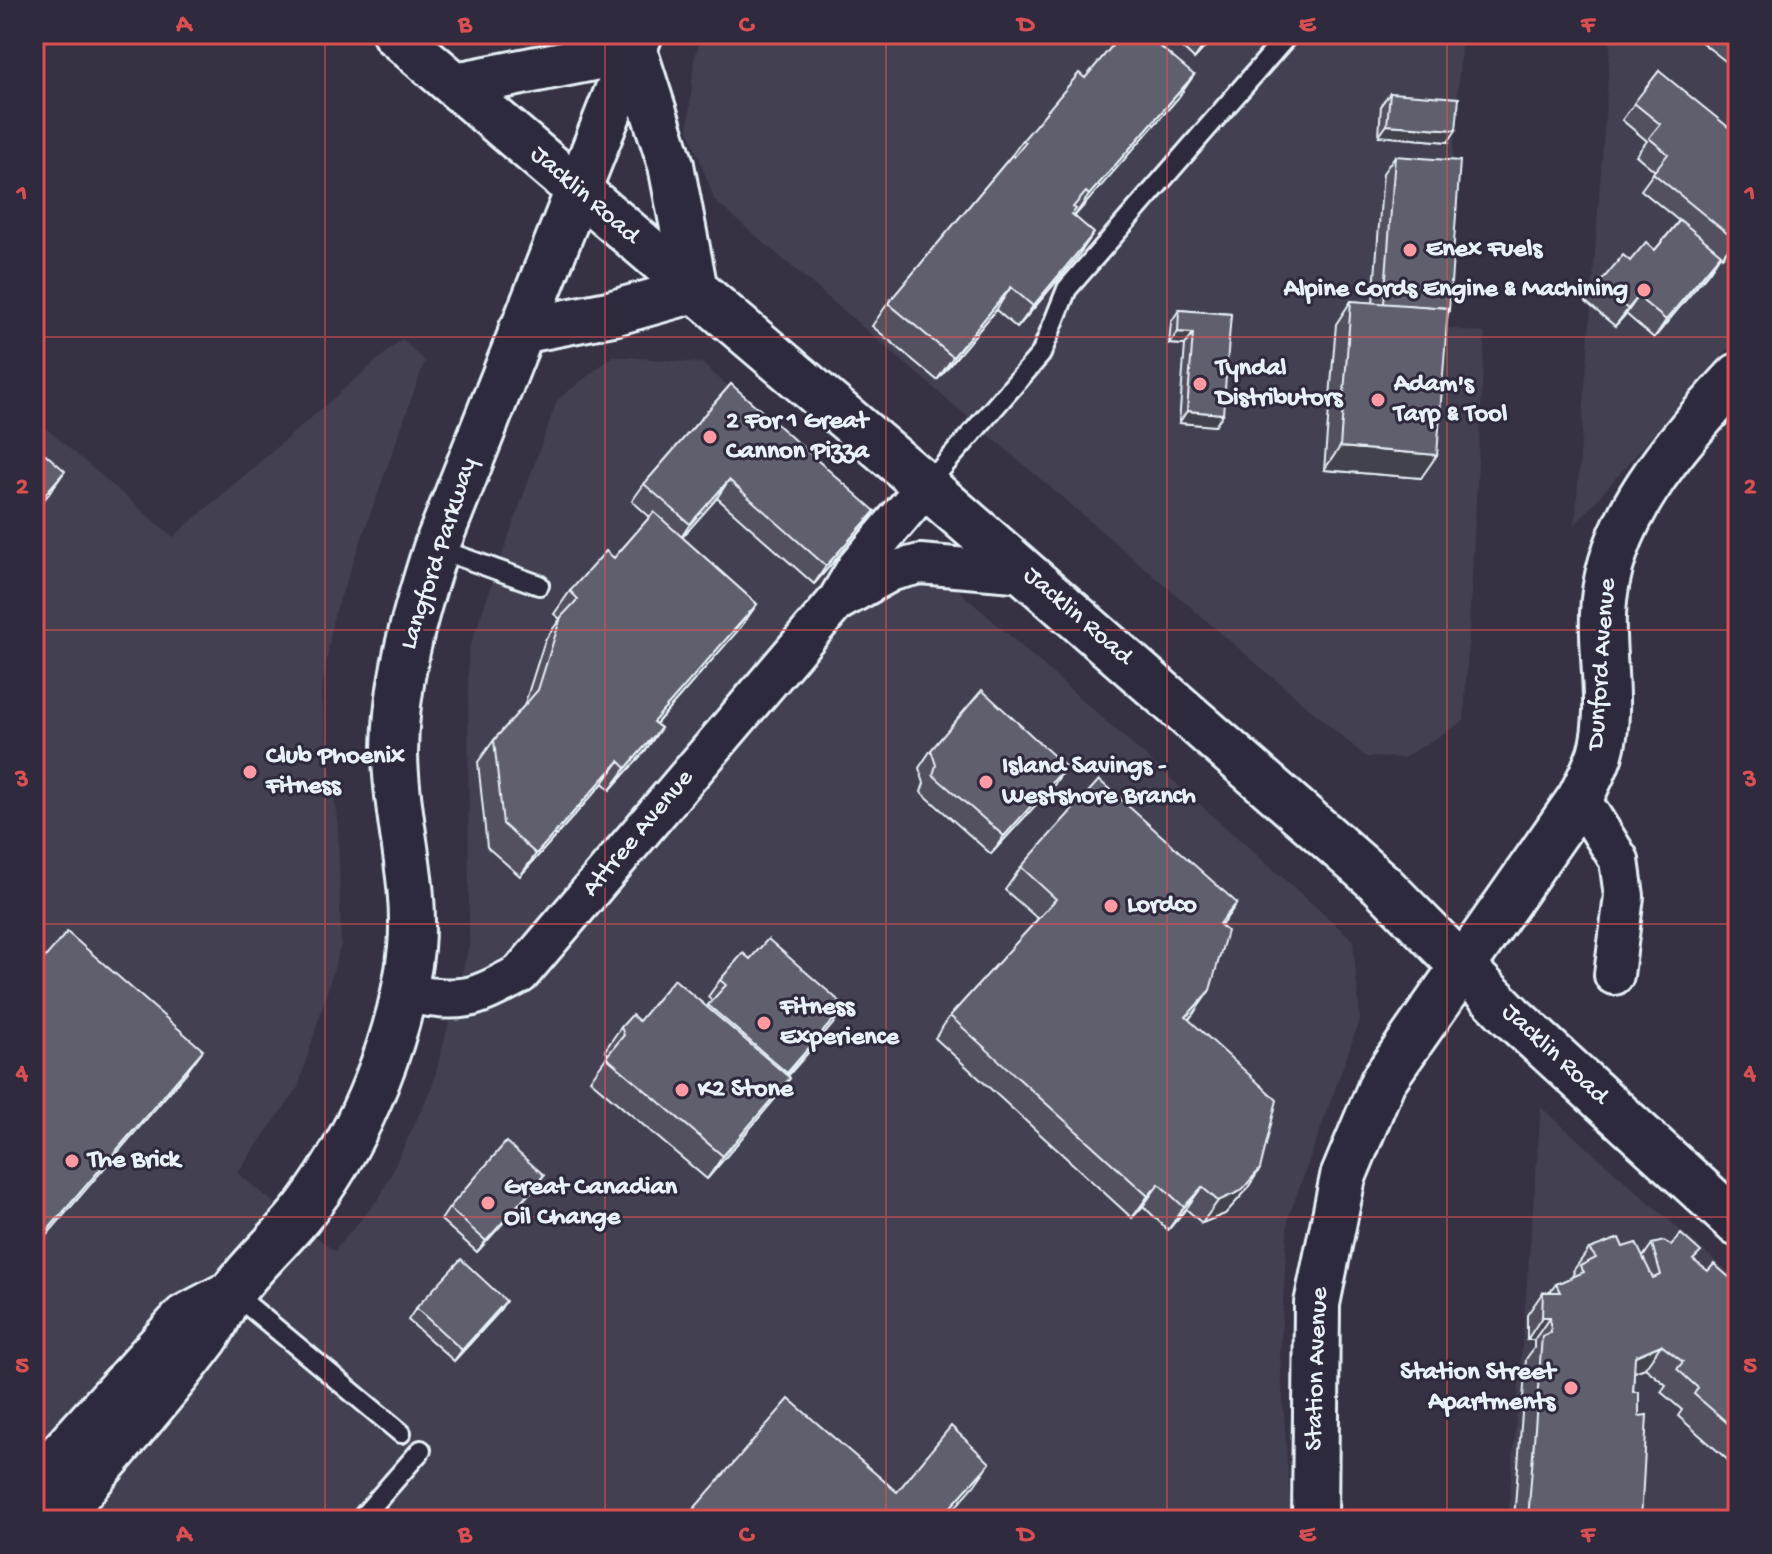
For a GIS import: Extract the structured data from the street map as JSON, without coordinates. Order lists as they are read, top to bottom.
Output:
{
  "streets": {
    "main road": [
      "Jacklin Road",
      "Langford Parkway",
      "Dunford Avenue",
      "Station Avenue"
    ],
    "street": ["Attree Avenue"]
  },
  "crossings": [
    ["Jacklin Road", "Langford Parkway"],
    ["Jacklin Road", "Dunford Avenue"],
    ["Jacklin Road", "Attree Avenue"],
    ["Jacklin Road", "Station Avenue"],
    ["Langford Parkway", "Attree Avenue"],
    ["Dunford Avenue", "Station Avenue"]
  ],
  "places": [
    "Enex Fuels",
    "Alpine Cords Engine & Machining",
    "Tyndal Distributors",
    "Adam's Tarp & Tool",
    "2 For 1 Great Cannon Pizza",
    "Club Phoenix Fitness",
    "Island Savings - Westshore Branch",
    "Lordco",
    "Fitness Experience",
    "K2 Stone",
    "The Brick",
    "Great Canadian Oil Change",
    "Station Street Apartments"
  ],
  "grid": {
    "columns": [
      "A",
      "B",
      "C",
      "D",
      "E",
      "F"
    ],
    "rows": [
      "1",
      "2",
      "3",
      "4",
      "5"
    ]
  }
}
